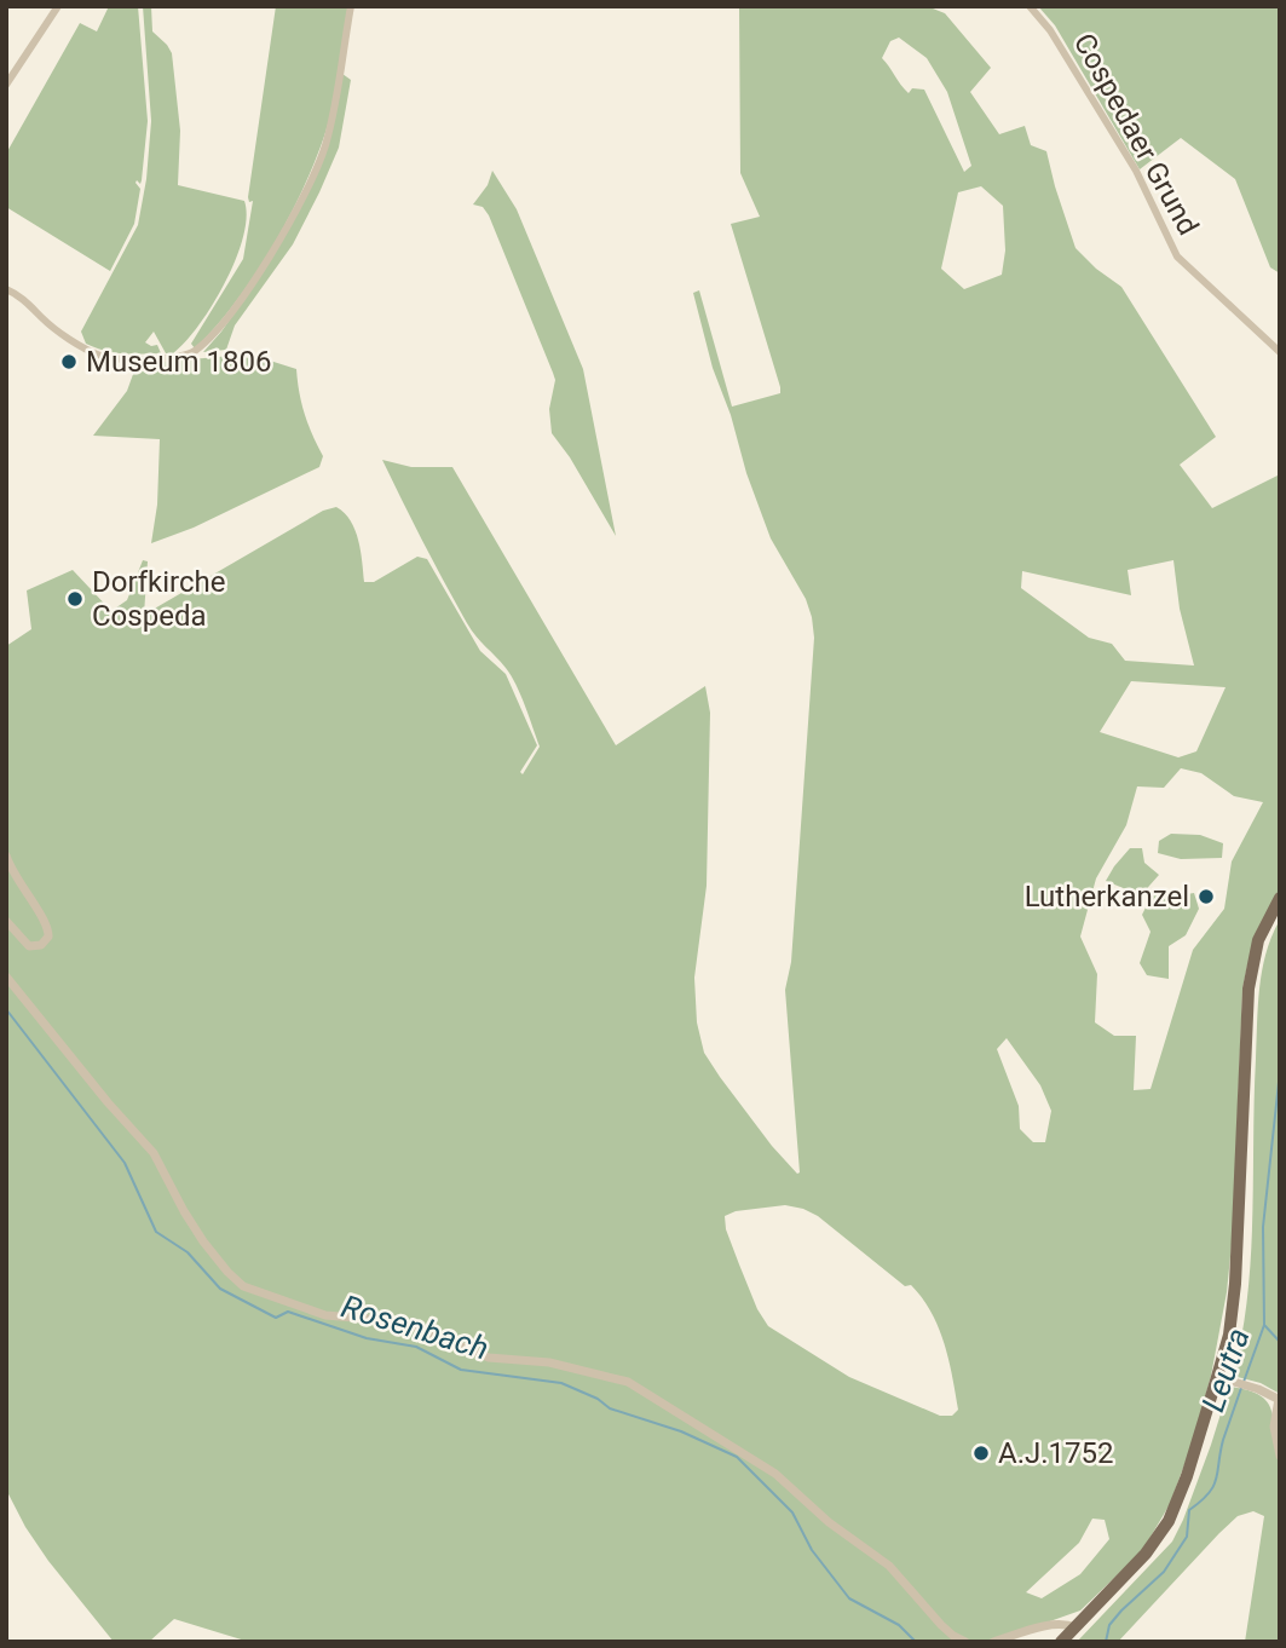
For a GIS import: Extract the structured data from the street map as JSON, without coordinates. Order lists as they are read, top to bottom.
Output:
{
  "streets": {
    "street": ["Cospedaer Grund"]
  },
  "water": ["Rosenbach", "Leutra"],
  "places": [
    "Museum 1806",
    "Dorfkirche Cospeda",
    "Lutherkanzel",
    "A.J.1752"
  ]
}
